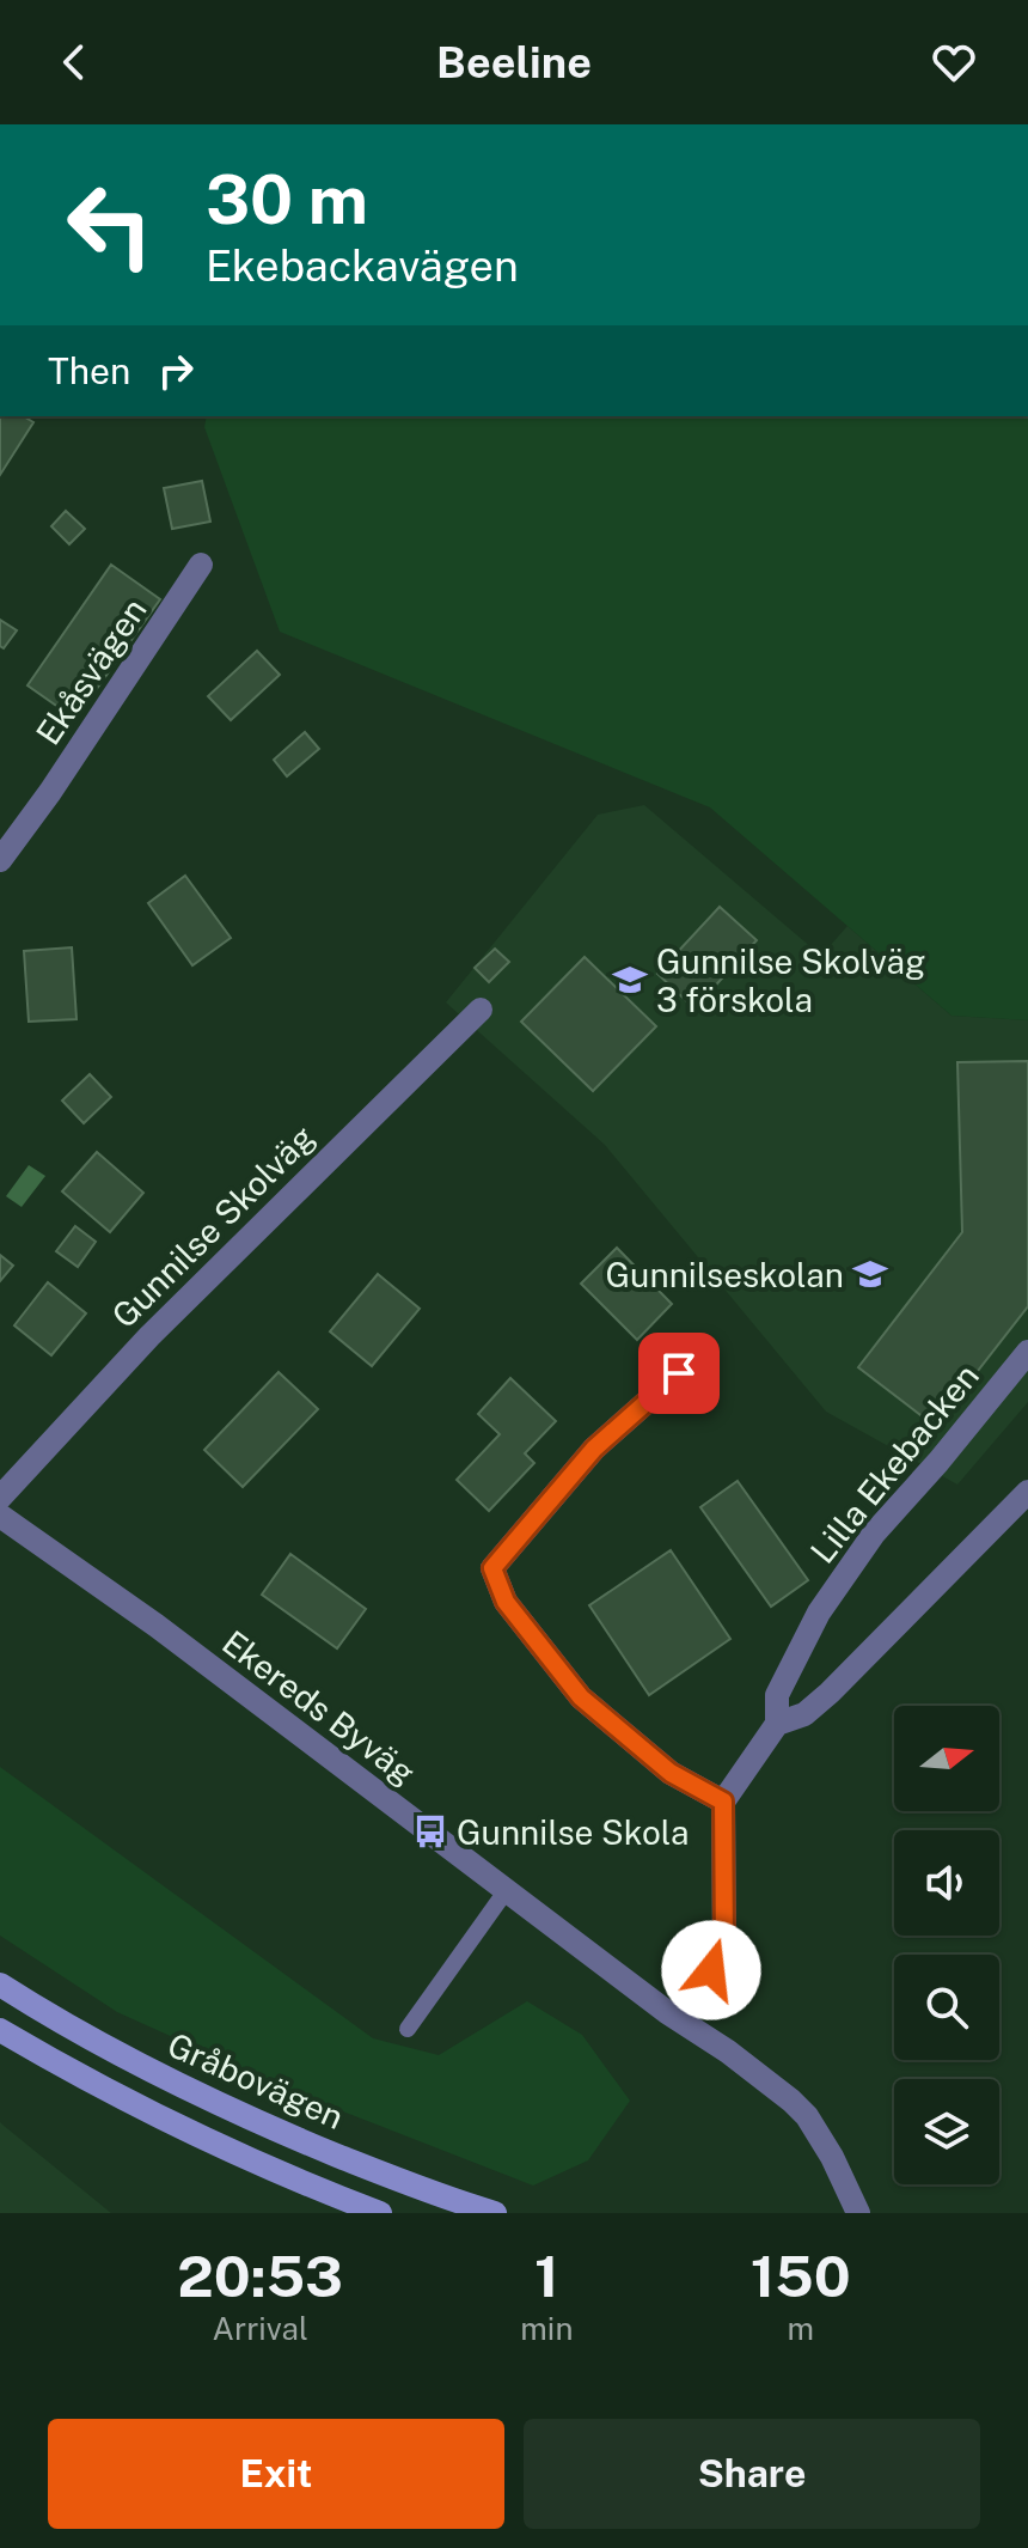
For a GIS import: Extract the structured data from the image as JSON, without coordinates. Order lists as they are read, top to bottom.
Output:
{
  "streets": {
    "main road": ["Gråbovägen"],
    "street": [
      "Ekåsvägen",
      "Gunnilse Skolväg",
      "Lilla Ekebacken",
      "Ekereds Byväg"
    ]
  },
  "places": {
    "school or university": ["Gunnilse Skolväg 3 förskola", "Gunnilseskolan"],
    "bus stop": ["Gunnilse Skola"]
  },
  "north": "right",
  "page": {
    "header": "Beeline",
    "turn": ["30 m", "Ekebackavägen"],
    "then": "Then",
    "eta": [
      "20:53",
      "Arrival",
      "1",
      "min",
      "150",
      "m"
    ],
    "buttons": ["Exit", "Share"]
  }
}
